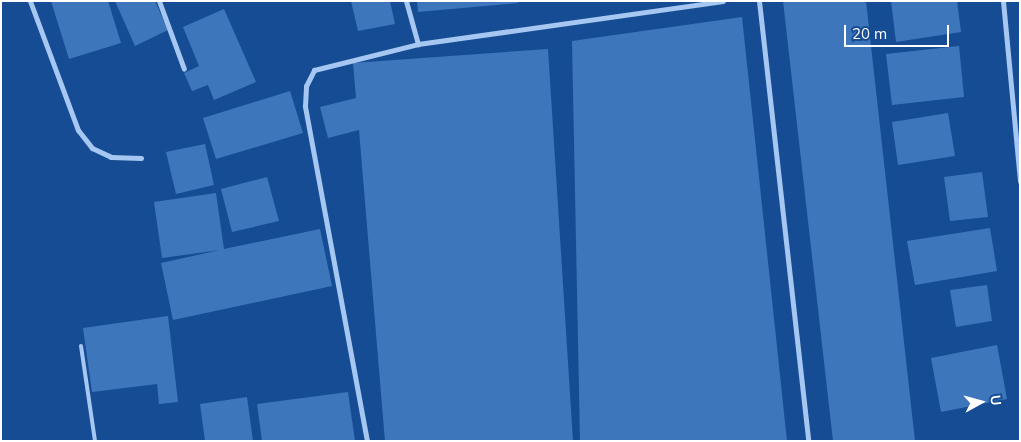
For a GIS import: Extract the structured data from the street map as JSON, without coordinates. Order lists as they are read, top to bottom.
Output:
{
  "scale_bar": "20 m",
  "north": "right"
}
